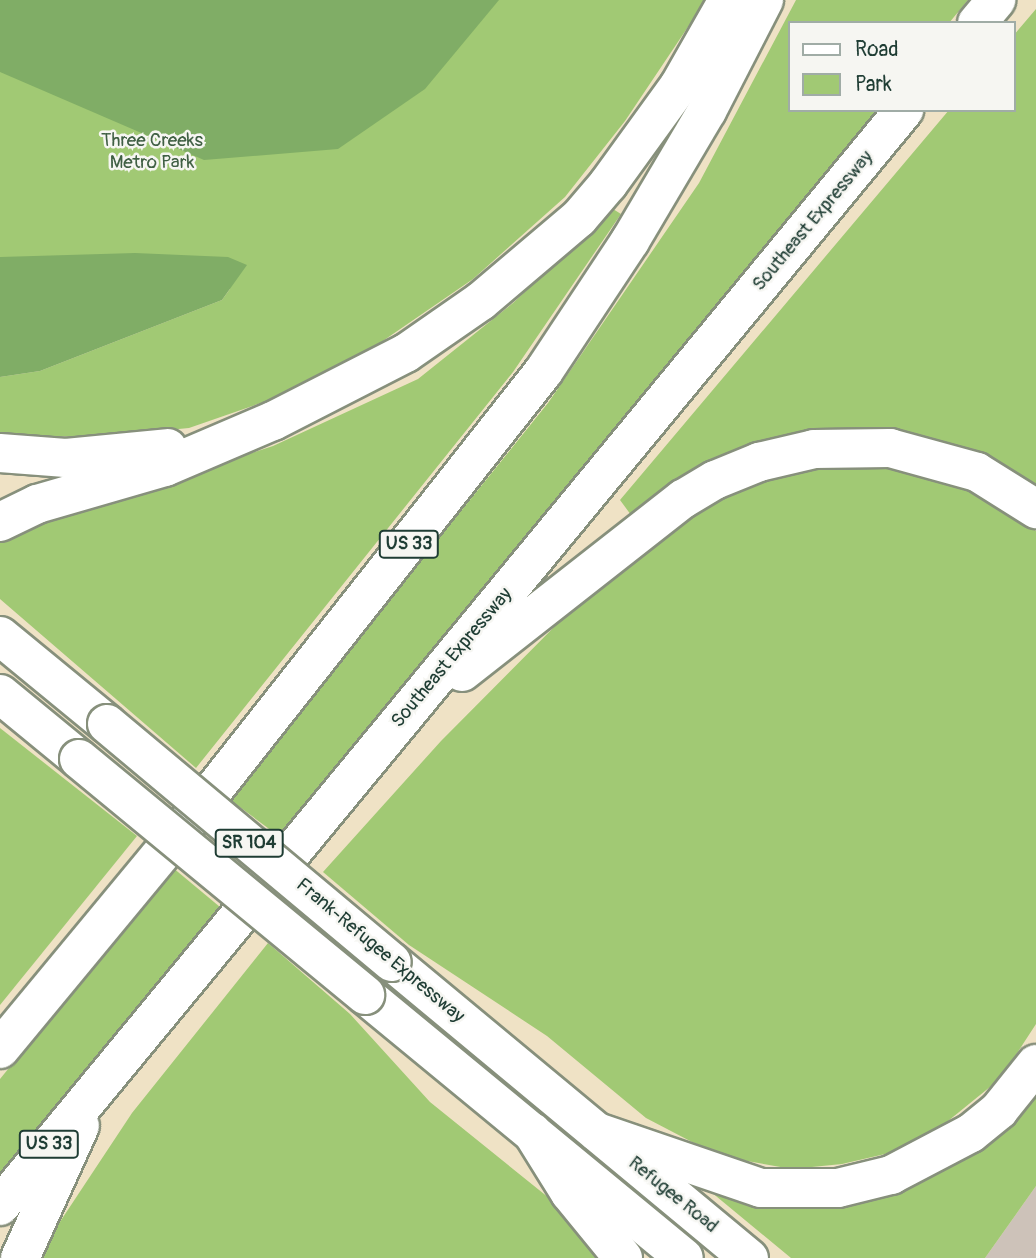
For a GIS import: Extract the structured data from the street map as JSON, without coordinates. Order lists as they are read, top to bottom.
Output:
{
  "streets": {
    "main road": [
      "Southeast Expressway",
      "US 33",
      "SR 104",
      "Frank-Refugee Expressway",
      "Refugee Road"
    ]
  },
  "crossings": [
    ["Frank-Refugee Expressway", "Refugee Road"]
  ],
  "parks": ["Three Creeks Metro Park"],
  "legend": ["Road", "Park"]
}
